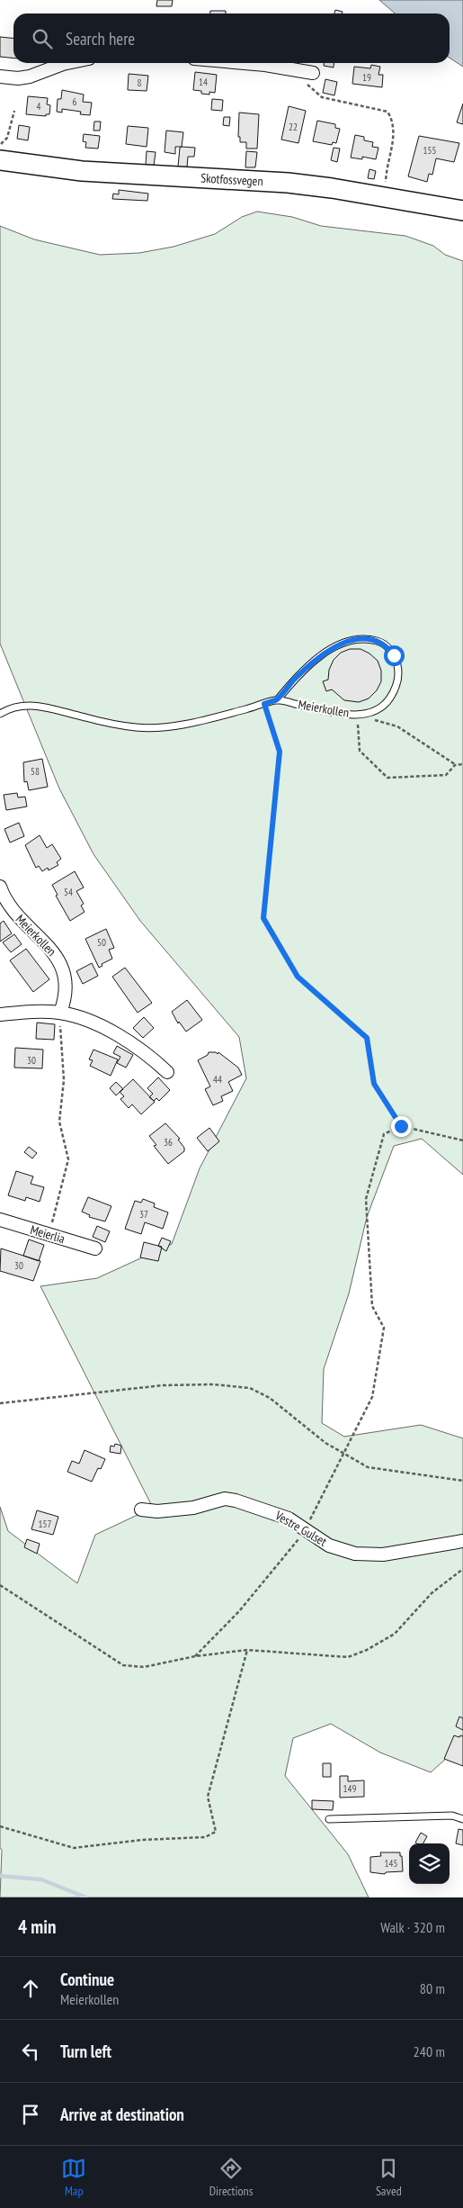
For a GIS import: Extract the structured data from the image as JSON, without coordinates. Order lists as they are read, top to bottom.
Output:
{
  "streets": {
    "main road": ["Skotfossvegen"],
    "street": ["Meierkollen", "Meierlia", "Vestre Gulset"]
  },
  "house_numbers": [
    "19",
    "14",
    "8",
    "6",
    "4",
    "22",
    "155",
    "58",
    "54",
    "50",
    "30",
    "44",
    "36",
    "37",
    "30",
    "157",
    "149",
    "145"
  ],
  "page": {
    "search": "Search here",
    "heading": ["4 min", "Walk · 320 m"],
    "list": [
      ["Continue", "Meierkollen", "80 m"],
      ["Turn left", "240 m"],
      "Arrive at destination"
    ],
    "nav": ["Map", "Directions", "Saved"]
  }
}
